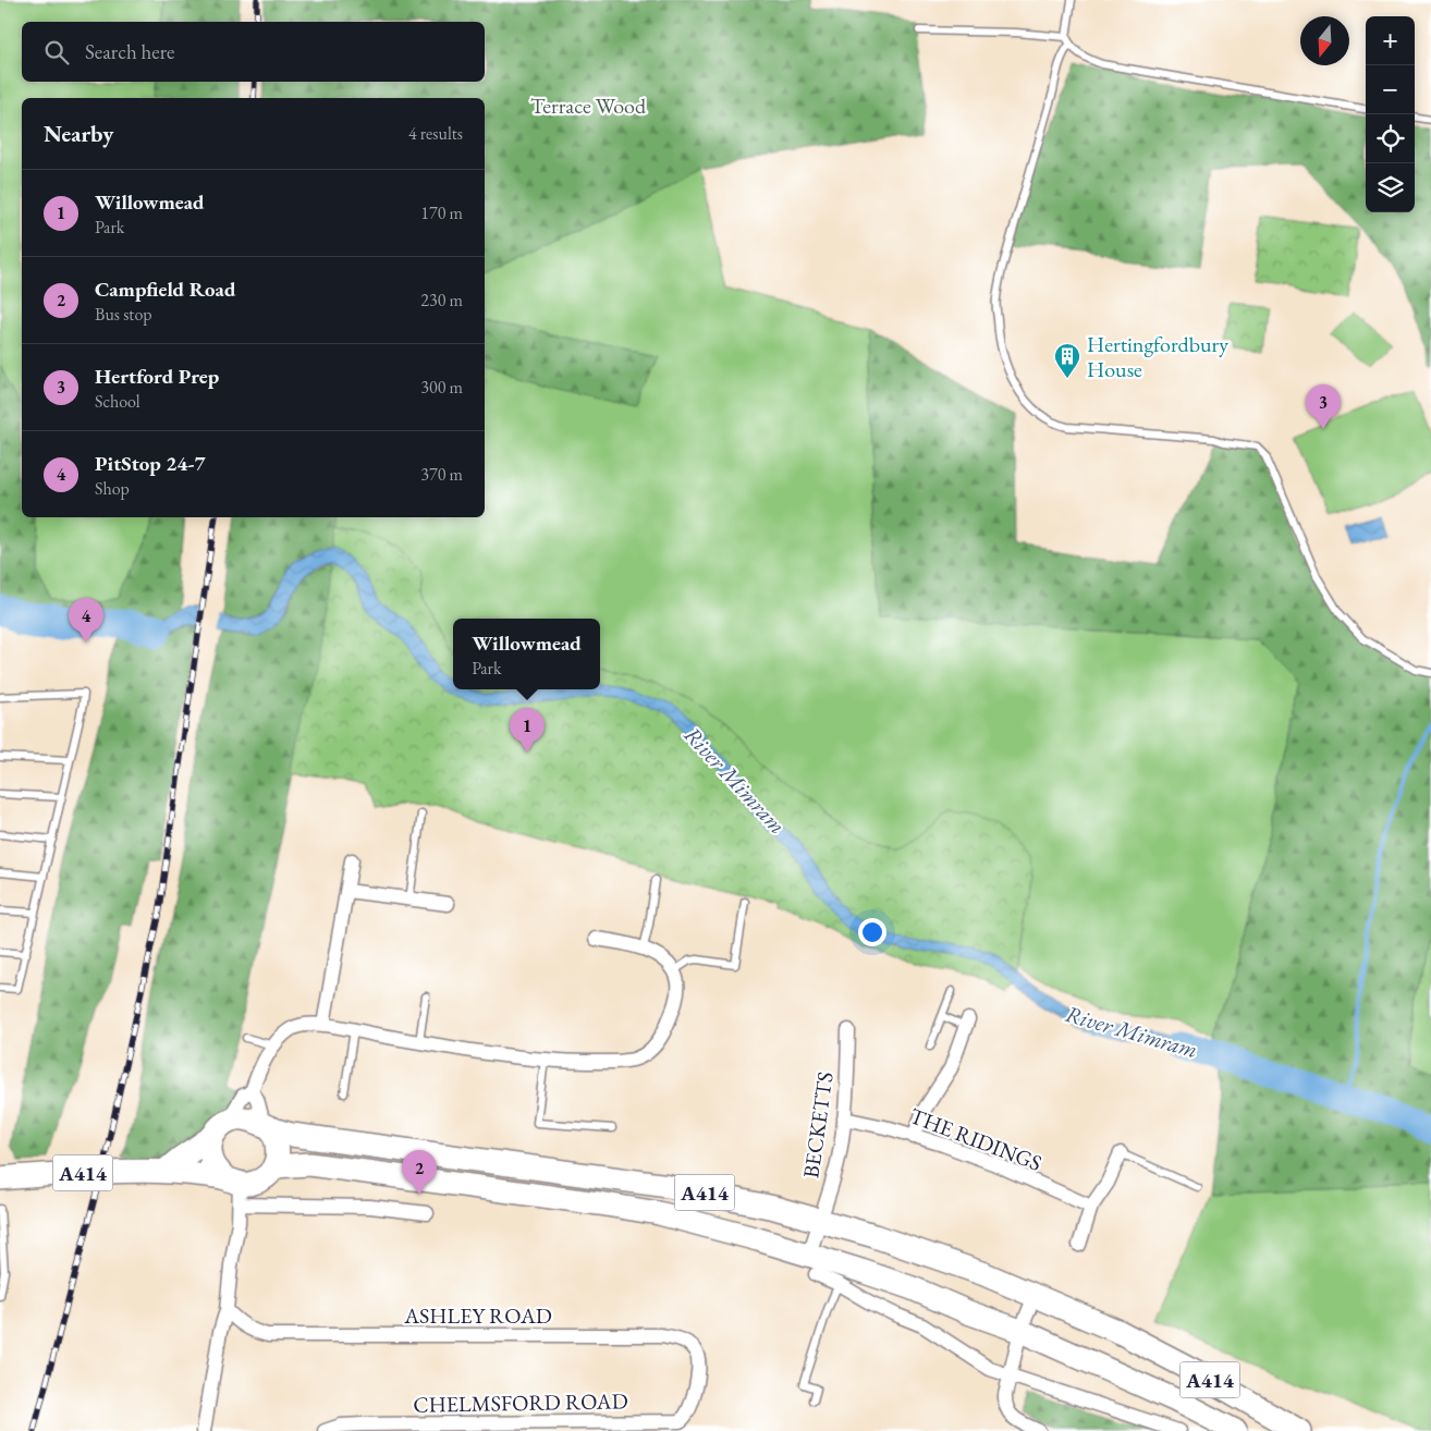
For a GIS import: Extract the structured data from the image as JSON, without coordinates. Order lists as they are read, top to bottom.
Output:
{
  "streets": {
    "highway": ["A414"],
    "street": [
      "BECKETTS",
      "THE RIDINGS",
      "ASHLEY ROAD",
      "CHELMSFORD ROAD"
    ]
  },
  "crossings": [
    ["BECKETTS", "THE RIDINGS"],
    ["BECKETTS", "A414"],
    ["ASHLEY ROAD", "CHELMSFORD ROAD"]
  ],
  "water": ["River Mimram"],
  "parks": ["Terrace Wood"],
  "places": {
    "building": ["Hertingfordbury House"]
  },
  "north": "bottom",
  "page": {
    "map_buttons": ["+", "−"],
    "search": "Search here",
    "heading": ["Nearby", "4 results"],
    "list": [
      {
        "mark": "1",
        "name": "Willowmead",
        "note": "Park",
        "value": "170 m"
      },
      {
        "mark": "2",
        "name": "Campfield Road",
        "note": "Bus stop",
        "value": "230 m"
      },
      {
        "mark": "3",
        "name": "Hertford Prep",
        "note": "School",
        "value": "300 m"
      },
      {
        "mark": "4",
        "name": "PitStop 24-7",
        "note": "Shop",
        "value": "370 m"
      }
    ],
    "pins": [
      "3",
      "4",
      "1",
      "2"
    ],
    "popup": ["Willowmead", "Park"]
  }
}
